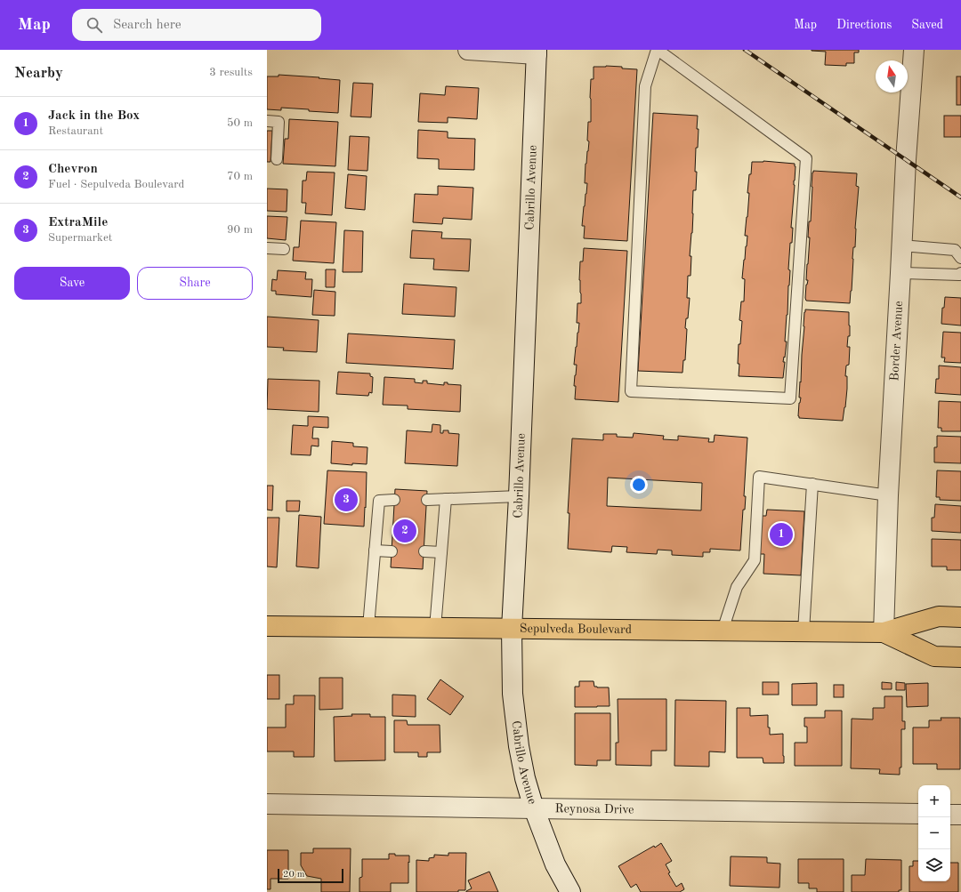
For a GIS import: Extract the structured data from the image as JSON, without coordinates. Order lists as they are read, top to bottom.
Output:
{
  "streets": {
    "main road": ["Sepulveda Boulevard"],
    "street": ["Cabrillo Avenue", "Border Avenue", "Reynosa Drive"]
  },
  "crossings": [
    ["Cabrillo Avenue", "Sepulveda Boulevard"],
    ["Cabrillo Avenue", "Reynosa Drive"],
    ["Border Avenue", "Sepulveda Boulevard"]
  ],
  "scale_bar": "20 m",
  "north": "top",
  "page": {
    "header": "Map",
    "search": "Search here",
    "nav": ["Map", "Directions", "Saved"],
    "heading": ["Nearby", "3 results"],
    "list": [
      {
        "mark": "1",
        "name": "Jack in the Box",
        "note": "Restaurant",
        "value": "50 m"
      },
      {
        "mark": "2",
        "name": "Chevron",
        "note": "Fuel · Sepulveda Boulevard",
        "value": "70 m"
      },
      {
        "mark": "3",
        "name": "ExtraMile",
        "note": "Supermarket",
        "value": "90 m"
      }
    ],
    "buttons": ["Save", "Share"],
    "pins": ["3", "2", "1"],
    "map_buttons": ["+", "−"],
    "scale": "20 m"
  }
}
